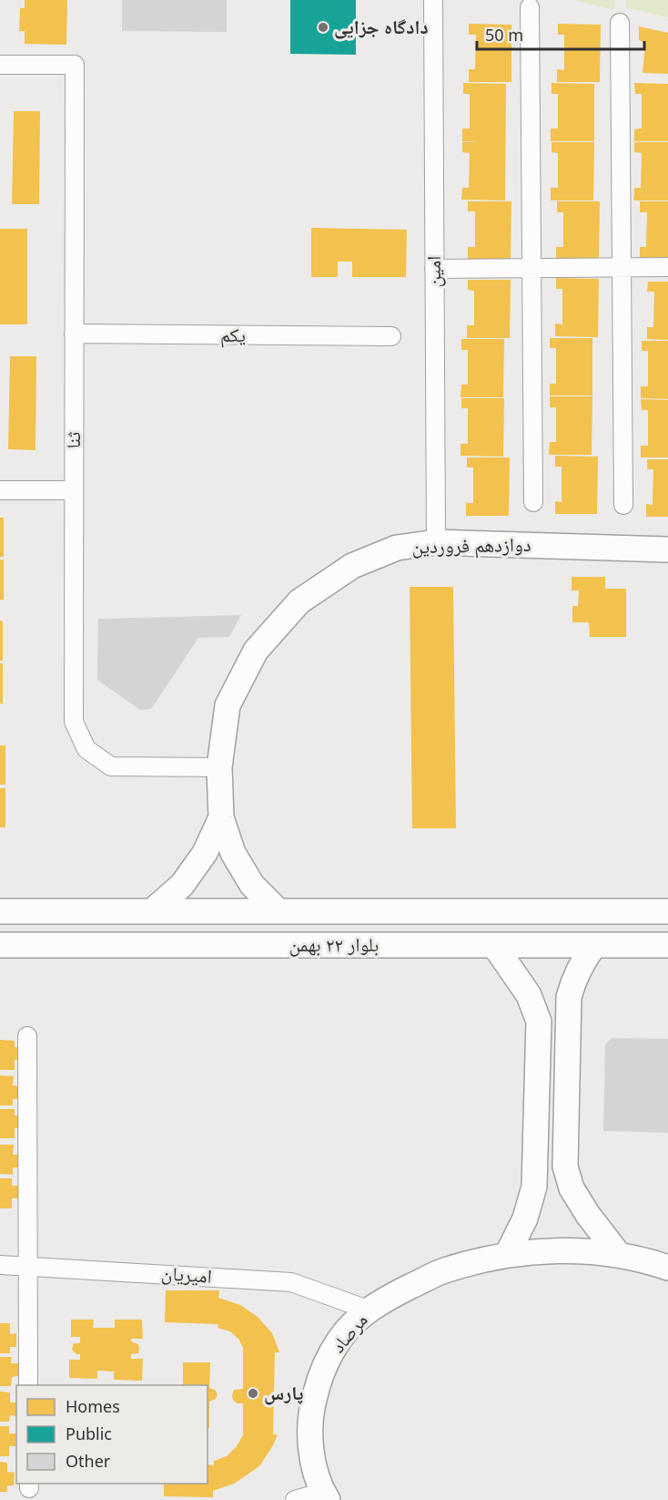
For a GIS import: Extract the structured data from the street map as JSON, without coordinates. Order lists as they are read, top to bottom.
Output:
{
  "streets": {
    "street": [
      "امین",
      "یکم",
      "ثنا",
      "دوازدهم فروردین",
      "بلوار ۲۲ بهمن",
      "امیریان",
      "مرصاد"
    ]
  },
  "crossings": [
    ["امین", "دوازدهم فروردین"],
    ["یکم", "ثنا"],
    ["ثنا", "دوازدهم فروردین"],
    ["امیریان", "مرصاد"]
  ],
  "places": ["دادگاه جزایی", "پارس"],
  "legend": ["Homes", "Public", "Other"],
  "scale_bar": "50 m"
}
